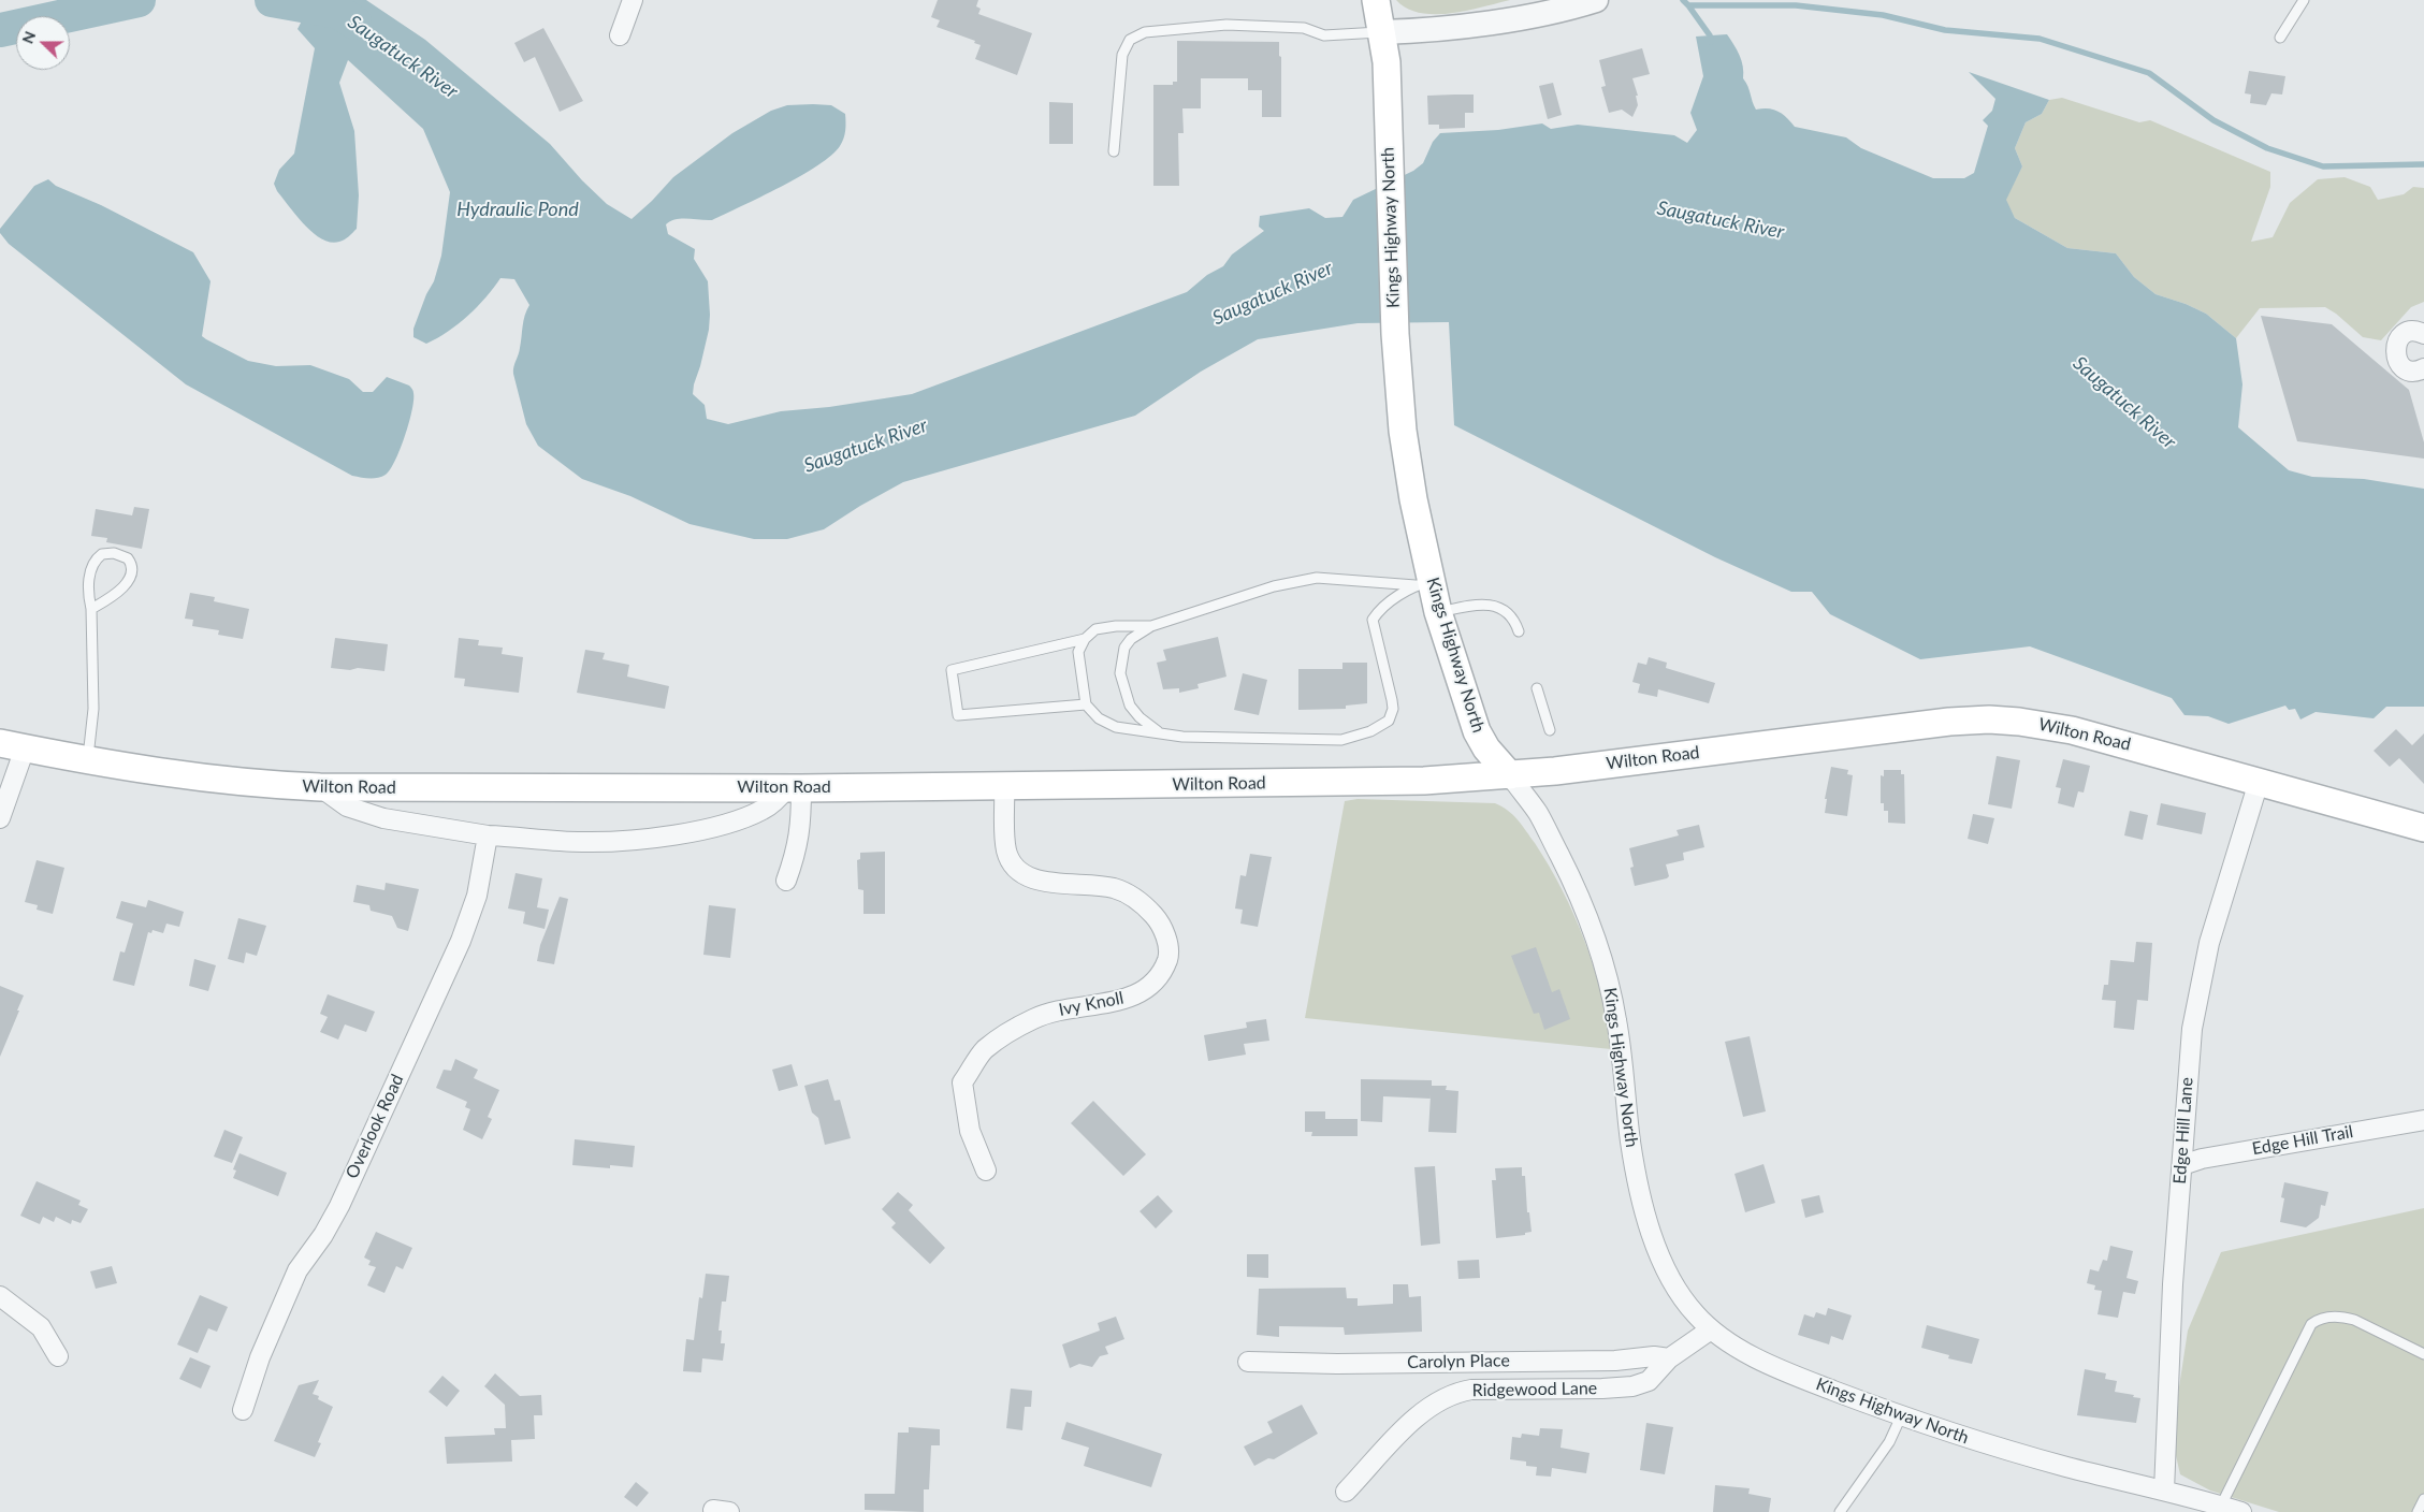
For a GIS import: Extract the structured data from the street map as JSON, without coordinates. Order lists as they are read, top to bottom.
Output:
{
  "streets": {
    "main road": ["Kings Highway North", "Wilton Road"],
    "street": [
      "Ivy Knoll",
      "Overlook Road",
      "Edge Hill Lane",
      "Edge Hill Trail",
      "Carolyn Place",
      "Ridgewood Lane"
    ]
  },
  "crossings": [
    ["Kings Highway North", "Wilton Road"],
    ["Kings Highway North", "Edge Hill Lane"],
    ["Kings Highway North", "Ridgewood Lane"],
    ["Wilton Road", "Ivy Knoll"],
    ["Wilton Road", "Edge Hill Lane"],
    ["Edge Hill Lane", "Edge Hill Trail"],
    ["Carolyn Place", "Ridgewood Lane"]
  ],
  "water": ["Saugatuck River", "Hydraulic Pond"],
  "north": "left"
}
